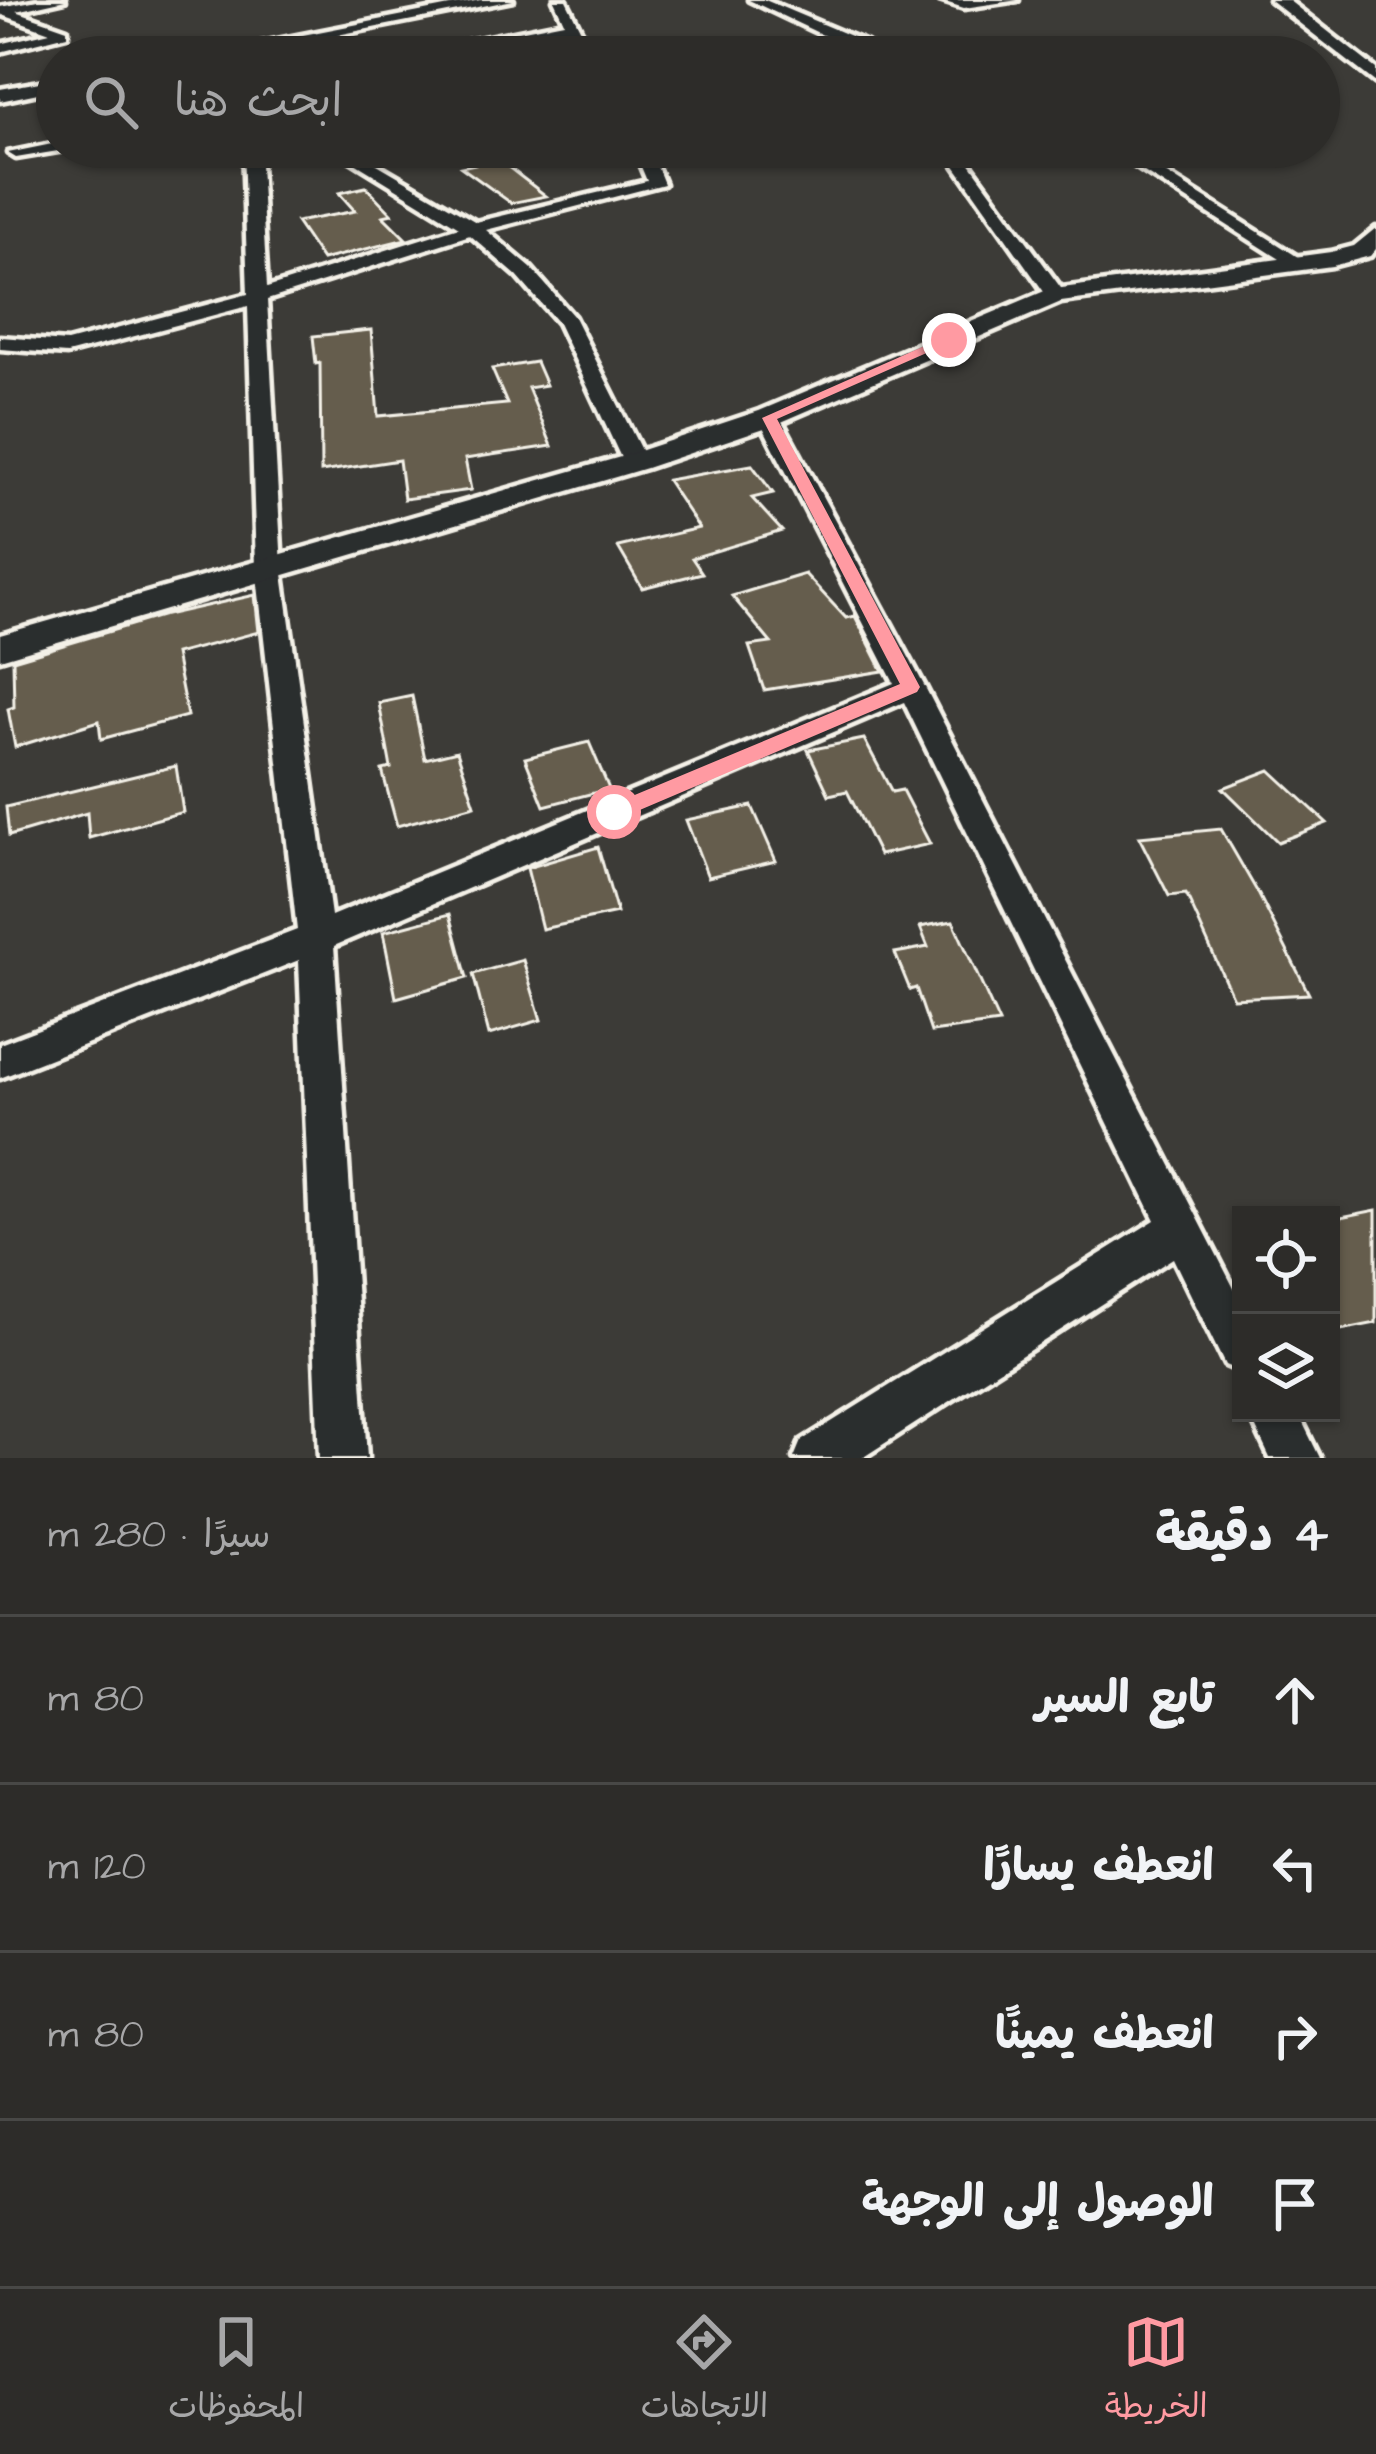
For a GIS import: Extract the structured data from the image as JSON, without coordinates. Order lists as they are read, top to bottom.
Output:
{
  "page": {
    "search": "ابحث هنا",
    "heading": ["4 دقيقة", "سيرًا · 280 m"],
    "list": [
      ["تابع السير", "80 m"],
      ["انعطف يسارًا", "120 m"],
      ["انعطف يمينًا", "80 m"],
      "الوصول إلى الوجهة"
    ],
    "nav": ["الخريطة", "الاتجاهات", "المحفوظات"]
  }
}
